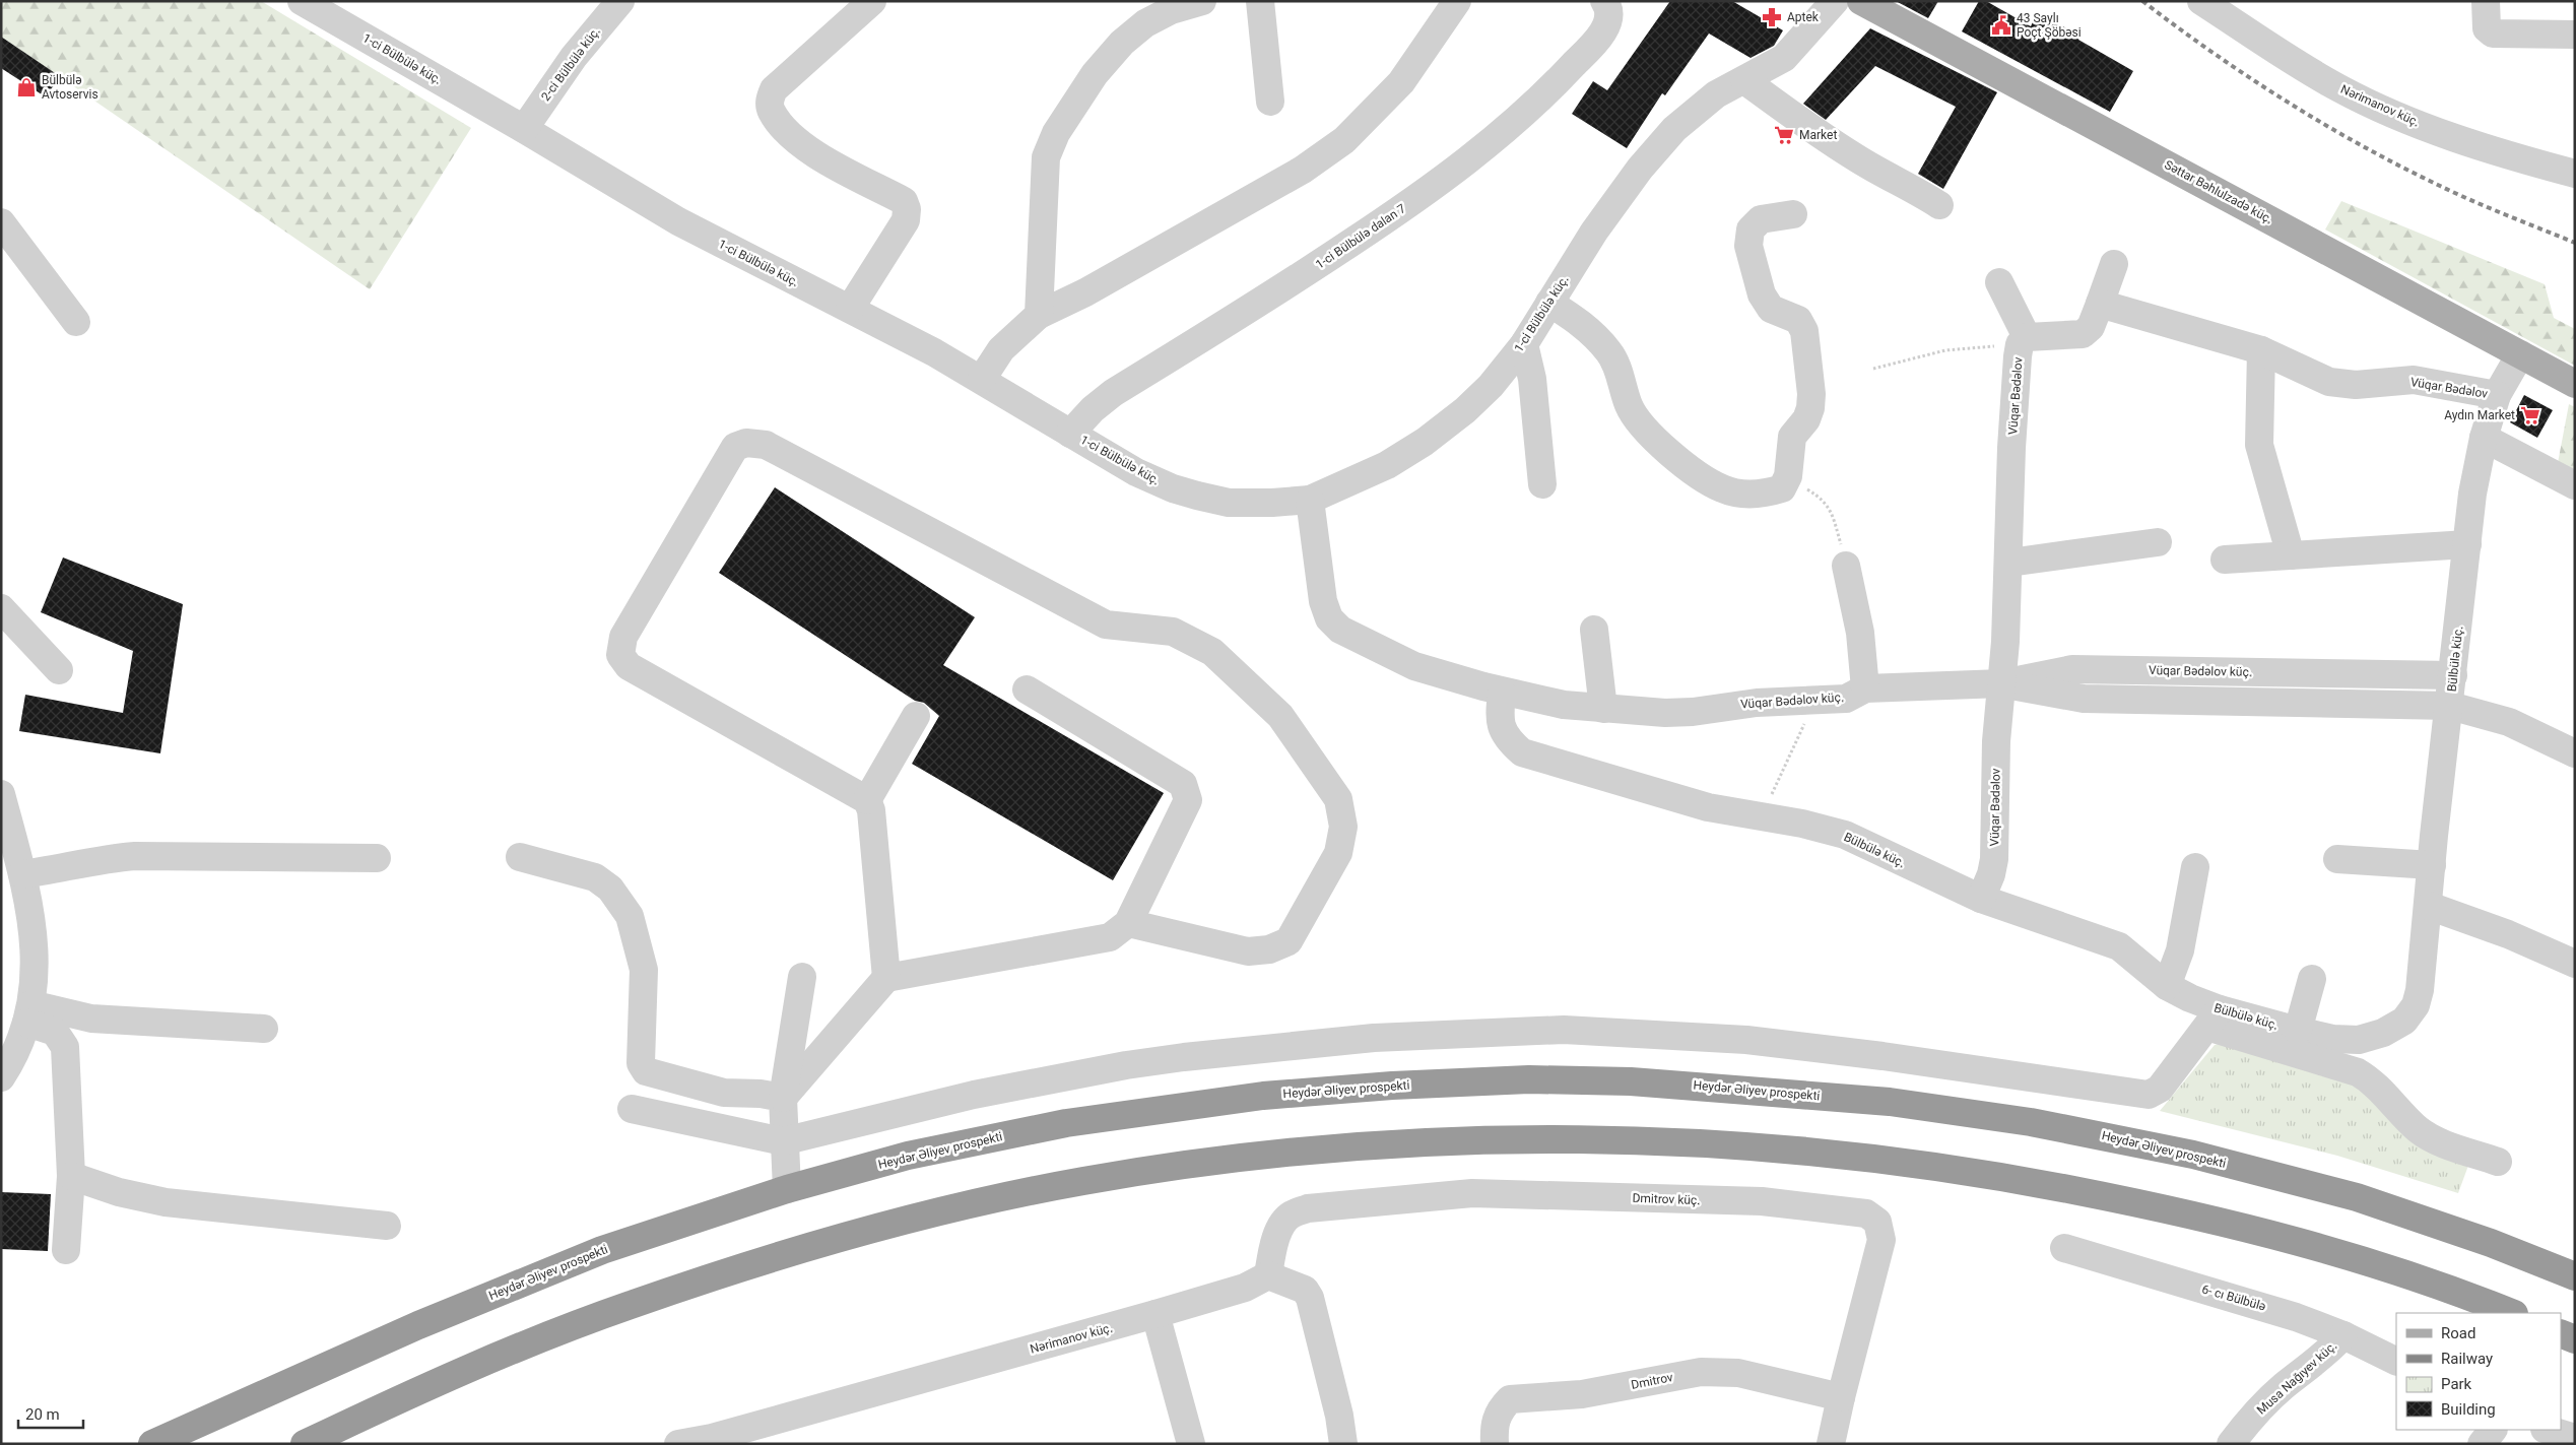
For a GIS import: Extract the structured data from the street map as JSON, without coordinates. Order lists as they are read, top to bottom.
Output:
{
  "streets": {
    "highway": ["Heydər Əliyev prospekti"],
    "main road": ["Səttar Bəhlulzadə küç."],
    "street": [
      "1-ci Bülbülə küç.",
      "2-ci Bülbülə küç.",
      "Nərimanov küç.",
      "1-ci Bülbülə dalan 7",
      "Vüqar Bədəlov",
      "Bülbülə küç.",
      "Vüqar Bədəlov küç.",
      "Dmitrov küç.",
      "6- cı Bülbülə",
      "Musa Nağıyev küç.",
      "Dmitrov"
    ]
  },
  "crossings": [
    ["1-ci Bülbülə küç.", "2-ci Bülbülə küç."],
    ["1-ci Bülbülə küç.", "1-ci Bülbülə dalan 7"],
    ["1-ci Bülbülə küç.", "Vüqar Bədəlov küç."],
    ["Nərimanov küç.", "Dmitrov küç."],
    ["Səttar Bəhlulzadə küç.", "Bülbülə küç."],
    ["Vüqar Bədəlov", "Bülbülə küç."],
    ["Vüqar Bədəlov", "Vüqar Bədəlov küç."],
    ["Bülbülə küç.", "Vüqar Bədəlov küç."],
    ["Dmitrov küç.", "Dmitrov"],
    ["6- cı Bülbülə", "Musa Nağıyev küç."]
  ],
  "places": {
    "pharmacy": ["Aptek"],
    "public building": ["43 Saylı Poçt Şöbəsi"],
    "shop": ["Bülbülə Avtoservis"],
    "supermarket": ["Market", "Aydın Market"]
  },
  "legend": [
    "Road",
    "Railway",
    "Park",
    "Building"
  ],
  "scale_bar": "20 m"
}
